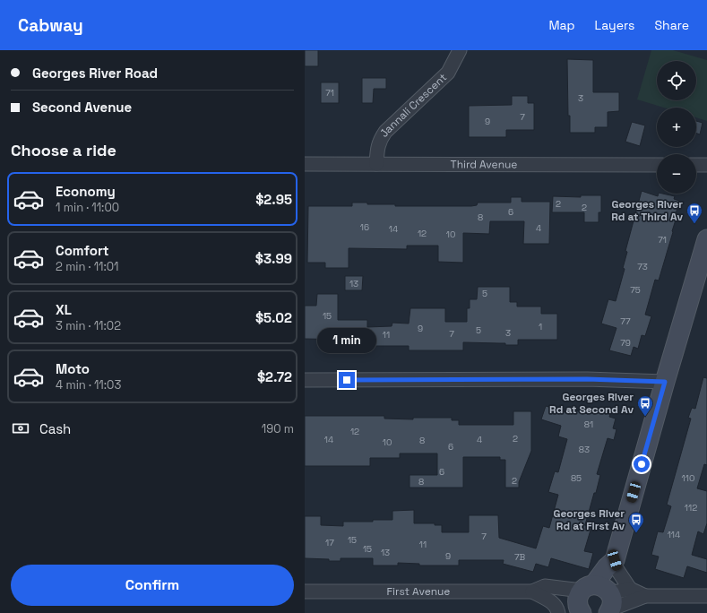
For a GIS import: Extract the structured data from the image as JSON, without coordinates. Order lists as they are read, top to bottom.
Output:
{
  "streets": {
    "street": ["Jannali Crescent", "Third Avenue", "First Avenue"]
  },
  "crossings": [
    ["Jannali Crescent", "Third Avenue"]
  ],
  "places": {
    "bus stop": ["Georges River Rd at Third Av", "Georges River Rd at Second Av", "Georges River Rd at First Av"]
  },
  "house_numbers": [
    "71",
    "3",
    "7",
    "9",
    "2",
    "2",
    "6",
    "8",
    "16",
    "4",
    "14",
    "12",
    "10",
    "71",
    "73",
    "13",
    "75",
    "5",
    "15",
    "77",
    "1",
    "9",
    "5",
    "3",
    "7",
    "11",
    "79",
    "81",
    "12",
    "2",
    "14",
    "4",
    "8",
    "10",
    "6",
    "83",
    "6",
    "85",
    "110",
    "2",
    "8",
    "112",
    "114",
    "7",
    "15",
    "17",
    "11",
    "15",
    "13",
    "9",
    "7B"
  ],
  "page": {
    "header": "Cabway",
    "nav": ["Map", "Layers", "Share"],
    "banner": ["Georges River Road", "Second Avenue"],
    "map_buttons": ["+", "−"],
    "heading": "Choose a ride",
    "list": [
      {
        "name": "Economy",
        "note": "1 min · 11:00",
        "value": "$2.95"
      },
      {
        "name": "Comfort",
        "note": "2 min · 11:01",
        "value": "$3.99"
      },
      {
        "name": "XL",
        "note": "3 min · 11:02",
        "value": "$5.02"
      },
      {
        "name": "Moto",
        "note": "4 min · 11:03",
        "value": "$2.72"
      }
    ],
    "bubble": "1 min",
    "pay": ["Cash", "190 m"],
    "buttons": "Confirm"
  }
}
